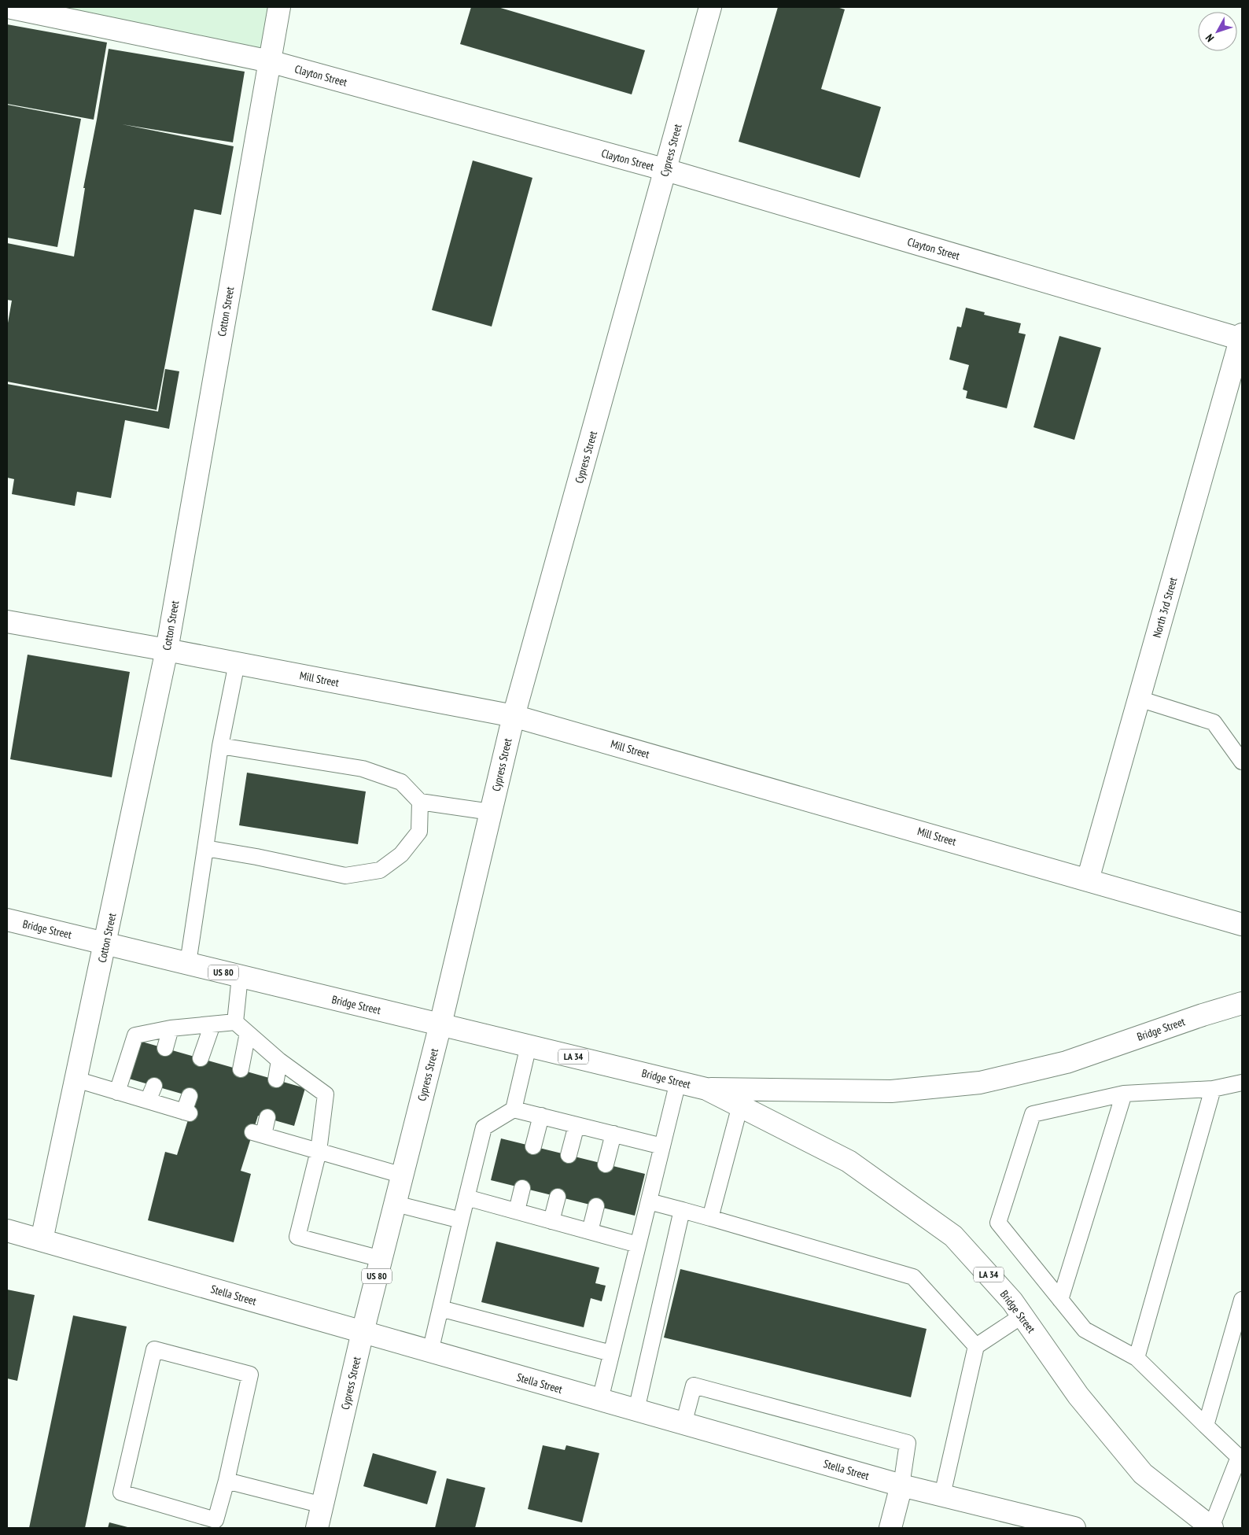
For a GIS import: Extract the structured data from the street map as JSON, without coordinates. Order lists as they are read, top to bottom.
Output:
{
  "streets": {
    "street": [
      "Clayton Street",
      "Cypress Street",
      "Cotton Street",
      "North 3rd Street",
      "Mill Street",
      "Bridge Street",
      "US 80",
      "LA 34",
      "Stella Street"
    ]
  },
  "crossings": [
    ["Clayton Street", "Cypress Street"],
    ["Clayton Street", "Cotton Street"],
    ["Clayton Street", "North 3rd Street"],
    ["Cypress Street", "Mill Street"],
    ["Cypress Street", "Bridge Street"],
    ["Cypress Street", "Stella Street"],
    ["Cotton Street", "Mill Street"],
    ["Cotton Street", "Bridge Street"],
    ["Cotton Street", "Stella Street"],
    ["North 3rd Street", "Mill Street"]
  ],
  "north": "bottom left"
}
